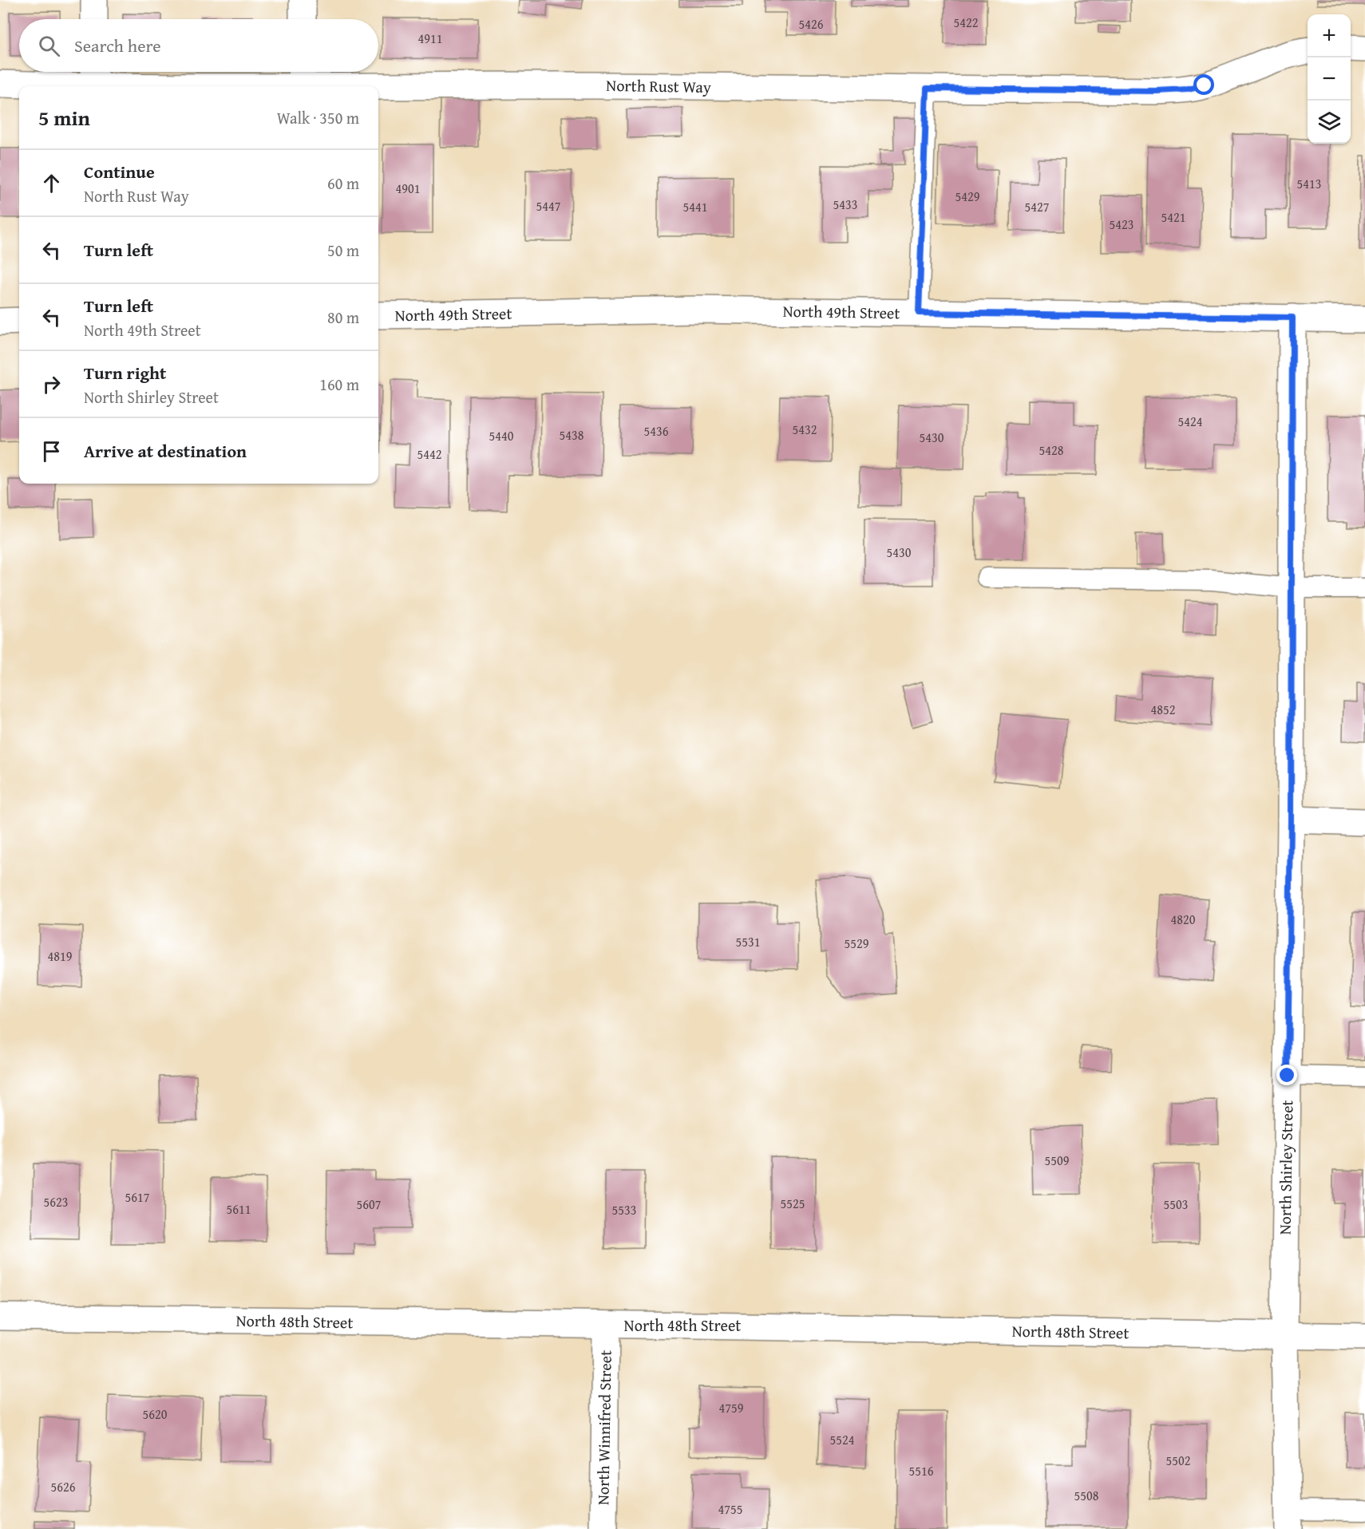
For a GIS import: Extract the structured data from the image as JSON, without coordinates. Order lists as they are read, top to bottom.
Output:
{
  "streets": {
    "street": [
      "North Rust Way",
      "North 49th Street",
      "North Shirley Street",
      "North 48th Street",
      "North Winnifred Street"
    ]
  },
  "crossings": [
    ["North 49th Street", "North Shirley Street"],
    ["North Shirley Street", "North 48th Street"],
    ["North 48th Street", "North Winnifred Street"]
  ],
  "house_numbers": [
    "5422",
    "5426",
    "4911",
    "5413",
    "4901",
    "5429",
    "5433",
    "5447",
    "5441",
    "5427",
    "5421",
    "5423",
    "5424",
    "5432",
    "5436",
    "5438",
    "5440",
    "5430",
    "5428",
    "5442",
    "5430",
    "4852",
    "4820",
    "5531",
    "5529",
    "4819",
    "5509",
    "5617",
    "5623",
    "5525",
    "5607",
    "5503",
    "5611",
    "5533",
    "4759",
    "5620",
    "5524",
    "5502",
    "5516",
    "5626",
    "5508",
    "4755"
  ],
  "page": {
    "map_buttons": ["+", "−"],
    "search": "Search here",
    "heading": ["5 min", "Walk · 350 m"],
    "list": [
      ["Continue", "North Rust Way", "60 m"],
      ["Turn left", "50 m"],
      ["Turn left", "North 49th Street", "80 m"],
      ["Turn right", "North Shirley Street", "160 m"],
      "Arrive at destination"
    ]
  }
}
